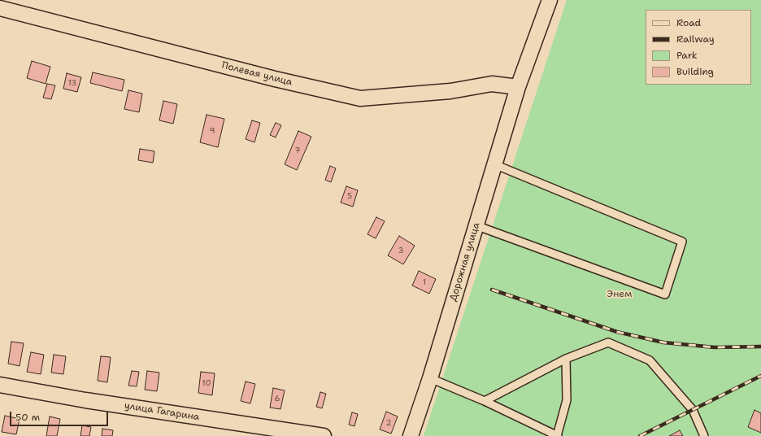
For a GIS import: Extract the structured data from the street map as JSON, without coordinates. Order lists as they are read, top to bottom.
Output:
{
  "streets": {
    "street": ["Полевая улица", "Дорожная улица", "улица Гагарина"]
  },
  "crossings": [
    ["Полевая улица", "Дорожная улица"]
  ],
  "parks": ["Энем"],
  "house_numbers": [
    "13",
    "9",
    "7",
    "5",
    "3",
    "1",
    "10",
    "6",
    "2"
  ],
  "legend": [
    "Road",
    "Railway",
    "Park",
    "Building"
  ],
  "scale_bar": "50 m"
}
